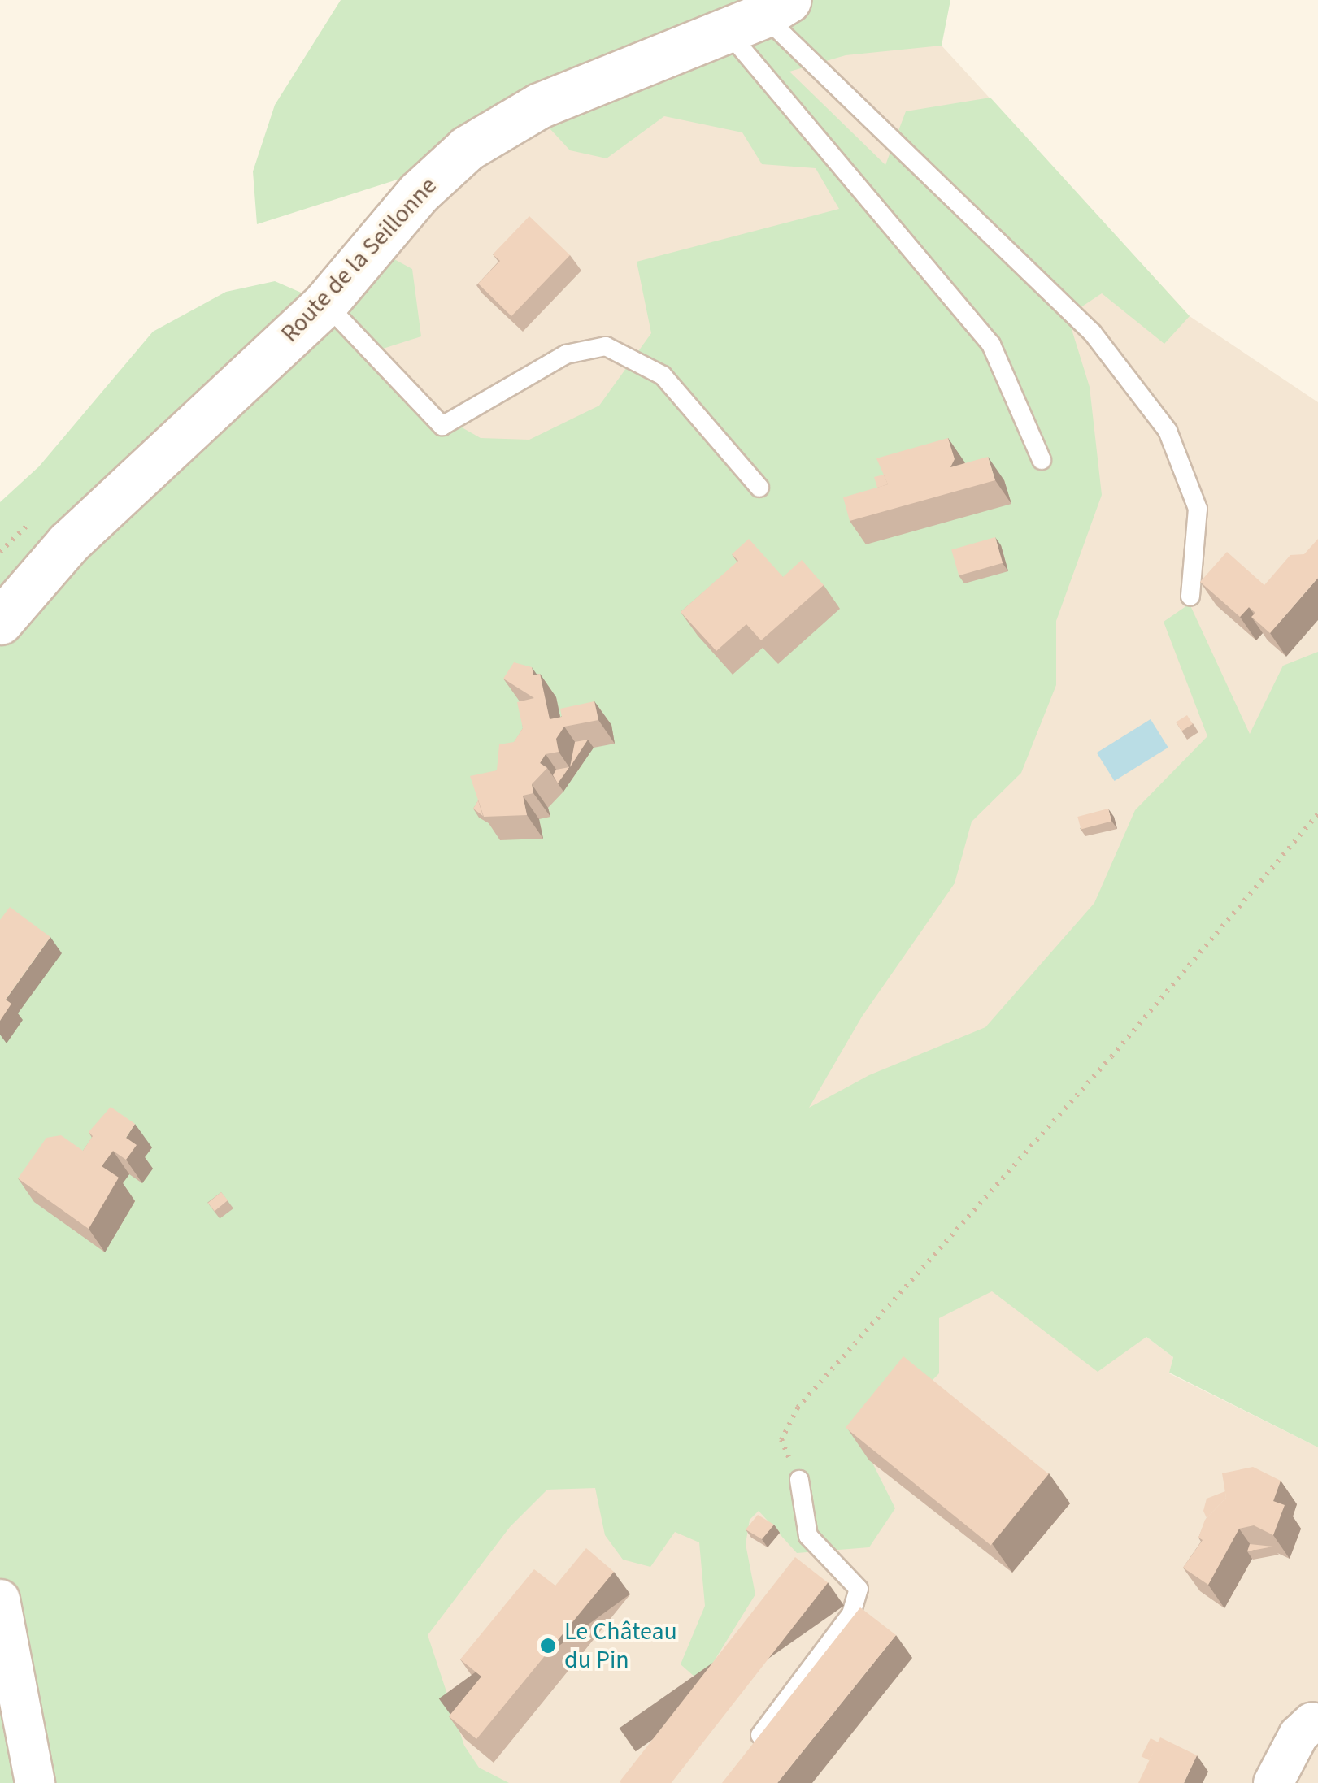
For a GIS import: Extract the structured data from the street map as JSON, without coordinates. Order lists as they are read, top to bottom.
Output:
{
  "streets": {
    "street": ["Route de la Seillonne"]
  },
  "places": ["Le Château du Pin"]
}
